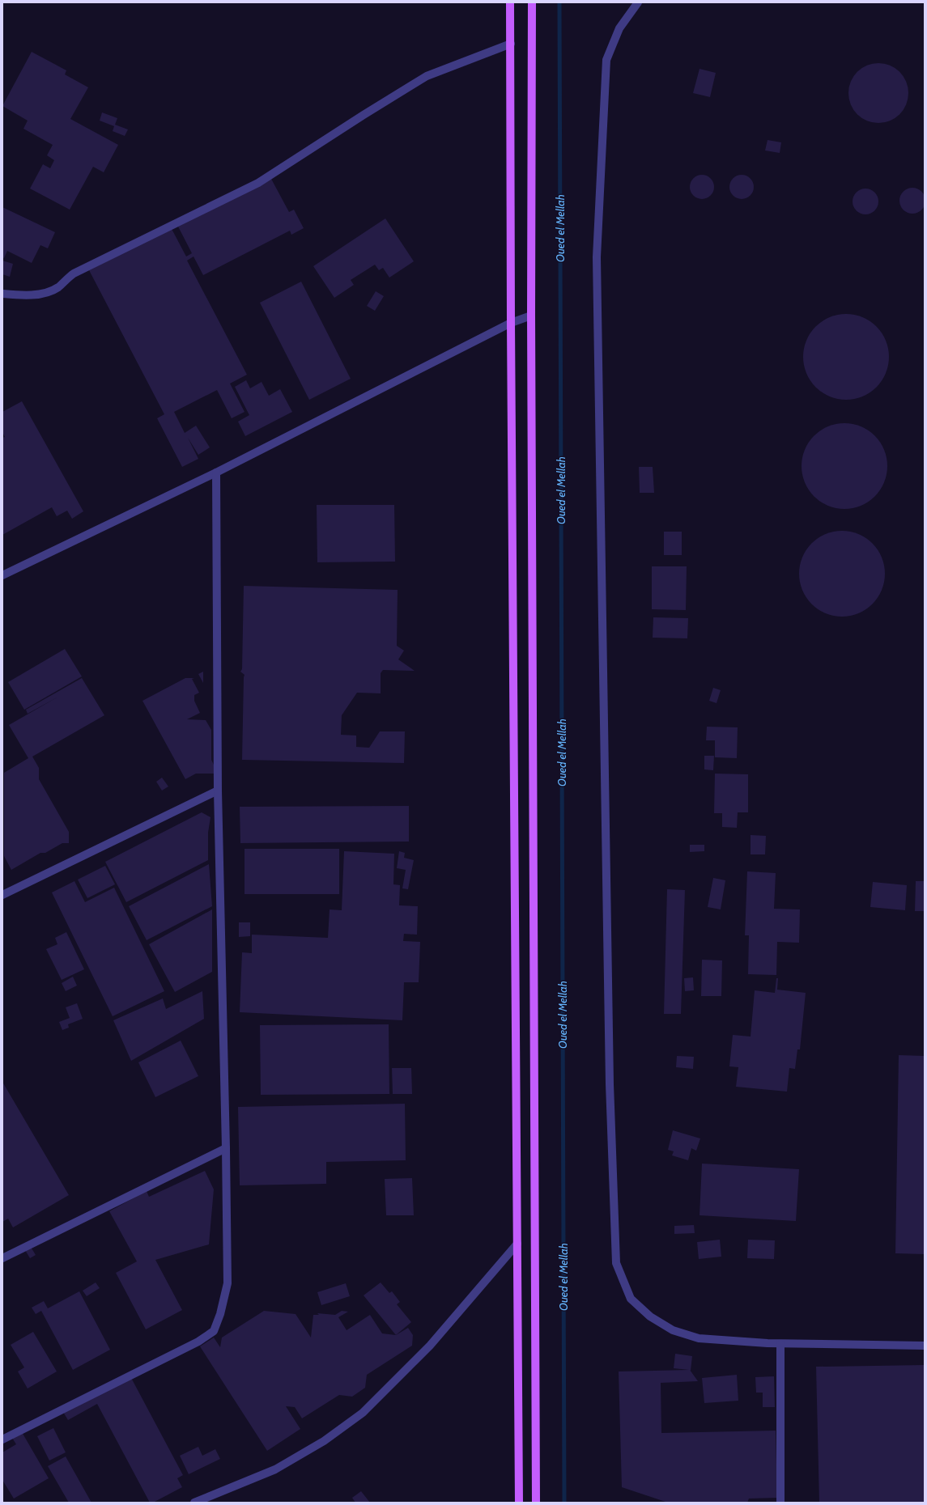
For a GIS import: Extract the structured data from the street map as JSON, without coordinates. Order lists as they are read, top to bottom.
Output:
{
  "water": ["Oued el Mellah"]
}
